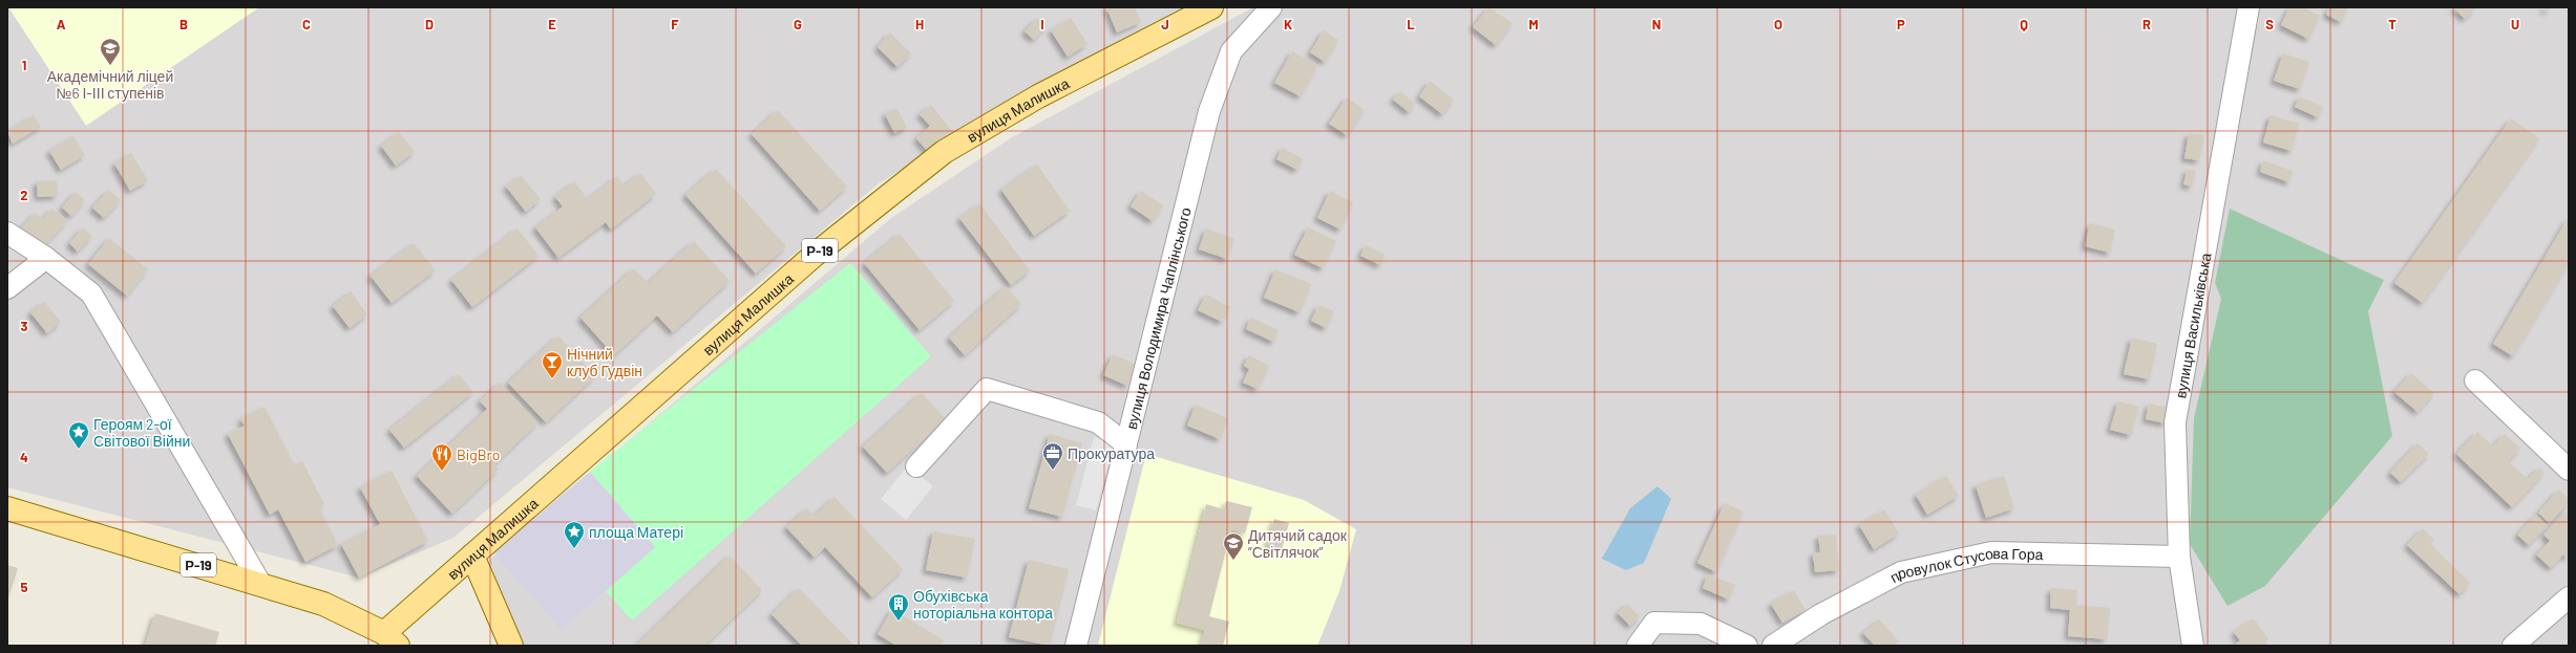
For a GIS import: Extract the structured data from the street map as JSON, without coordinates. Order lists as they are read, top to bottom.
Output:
{
  "streets": {
    "main road": ["вулиця Малишка", "Р-19"],
    "street": ["вулиця Володимира Чаплінського", "вулиця Васильківська", "провулок Стусова Гора"]
  },
  "crossings": [
    ["вулиця Малишка", "Р-19"],
    ["вулиця Васильківська", "провулок Стусова Гора"]
  ],
  "places": {
    "school or university": ["Академічний ліцей №6 І-ІІІ ступенів", "Дитячий садок ”Світлячок”"],
    "bar": ["Нічний клуб Гудвін"],
    "place": ["Героям 2-ої Світової Війни", "площа Матері"],
    "office": ["Прокуратура"],
    "restaurant": ["BigBro"],
    "building": ["Обухівська ноторіальна контора"]
  },
  "grid": {
    "columns": [
      "A",
      "B",
      "C",
      "D",
      "E",
      "F",
      "G",
      "H",
      "I",
      "J",
      "K",
      "L",
      "M",
      "N",
      "O",
      "P",
      "Q",
      "R",
      "S",
      "T",
      "U"
    ],
    "rows": [
      "1",
      "2",
      "3",
      "4",
      "5"
    ]
  }
}
